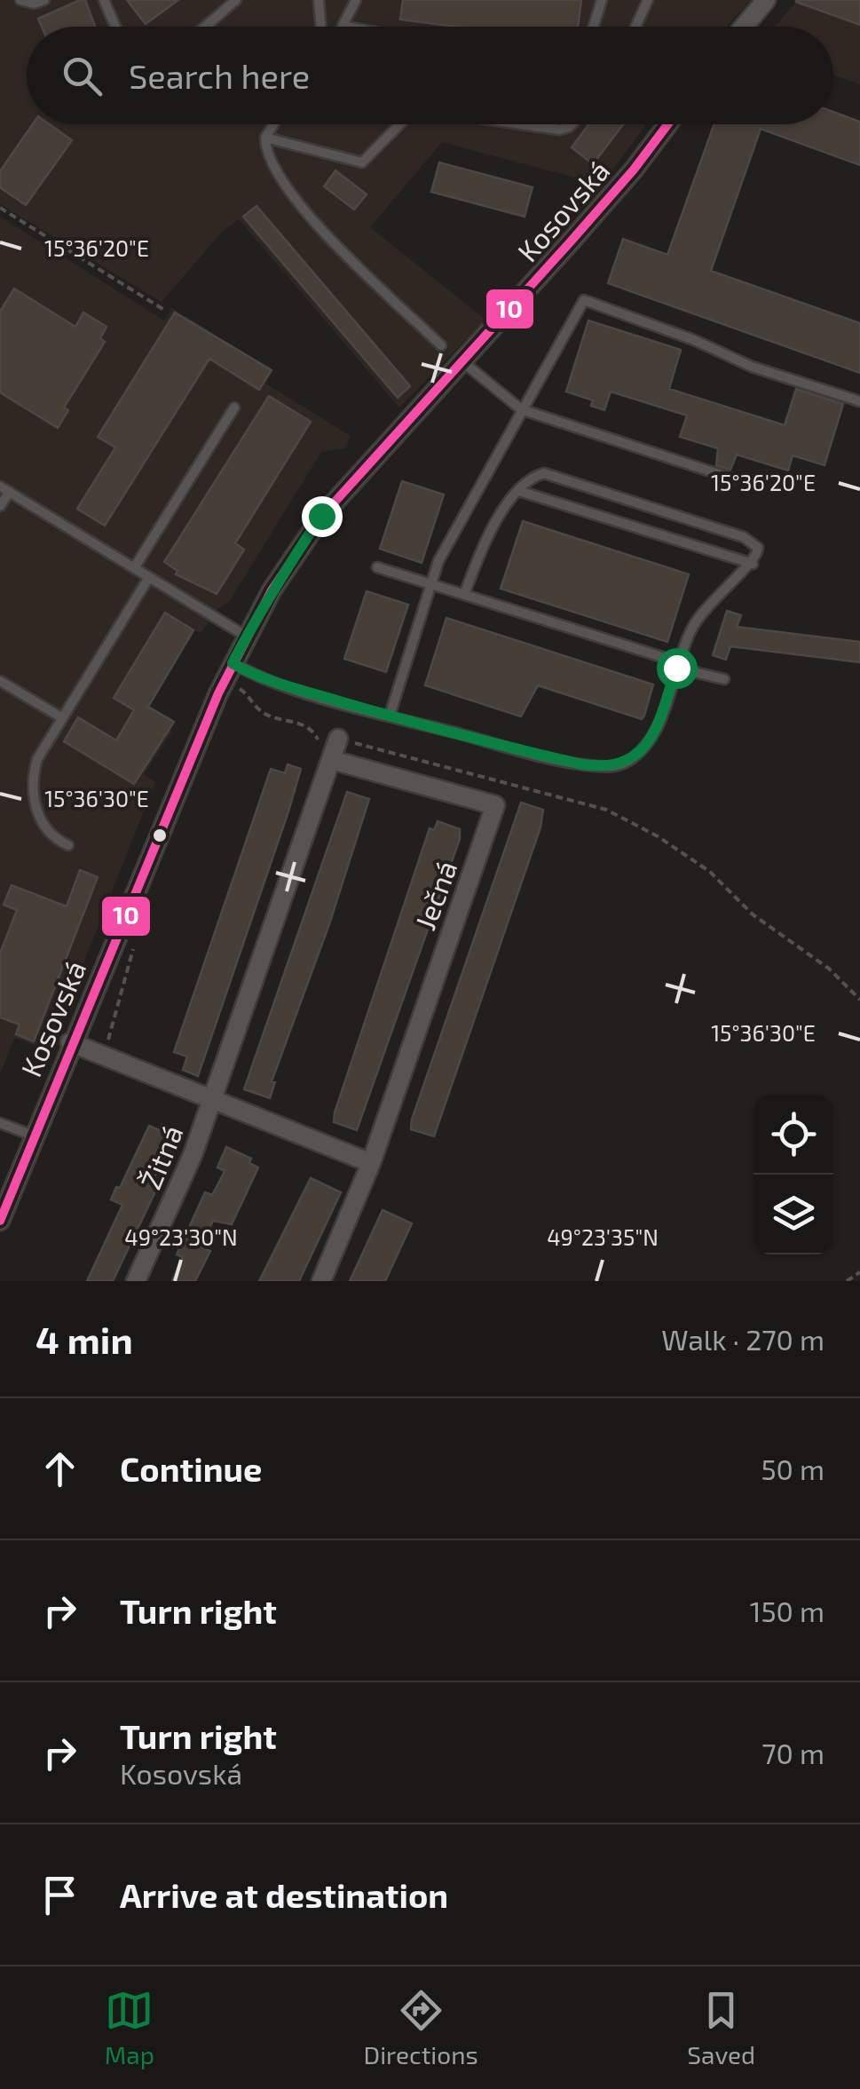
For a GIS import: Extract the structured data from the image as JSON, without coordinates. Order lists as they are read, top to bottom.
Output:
{
  "streets": {
    "street": ["Kosovská", "Ječná", "Žitná"]
  },
  "lines": ["transit line 10"],
  "page": {
    "search": "Search here",
    "heading": ["4 min", "Walk · 270 m"],
    "list": [
      ["Continue", "50 m"],
      ["Turn right", "150 m"],
      ["Turn right", "Kosovská", "70 m"],
      "Arrive at destination"
    ],
    "nav": ["Map", "Directions", "Saved"]
  },
  "coordinates": [
    "15°36'20\"E",
    "15°36'30\"E",
    "49°23'30\"N",
    "49°23'35\"N"
  ]
}
